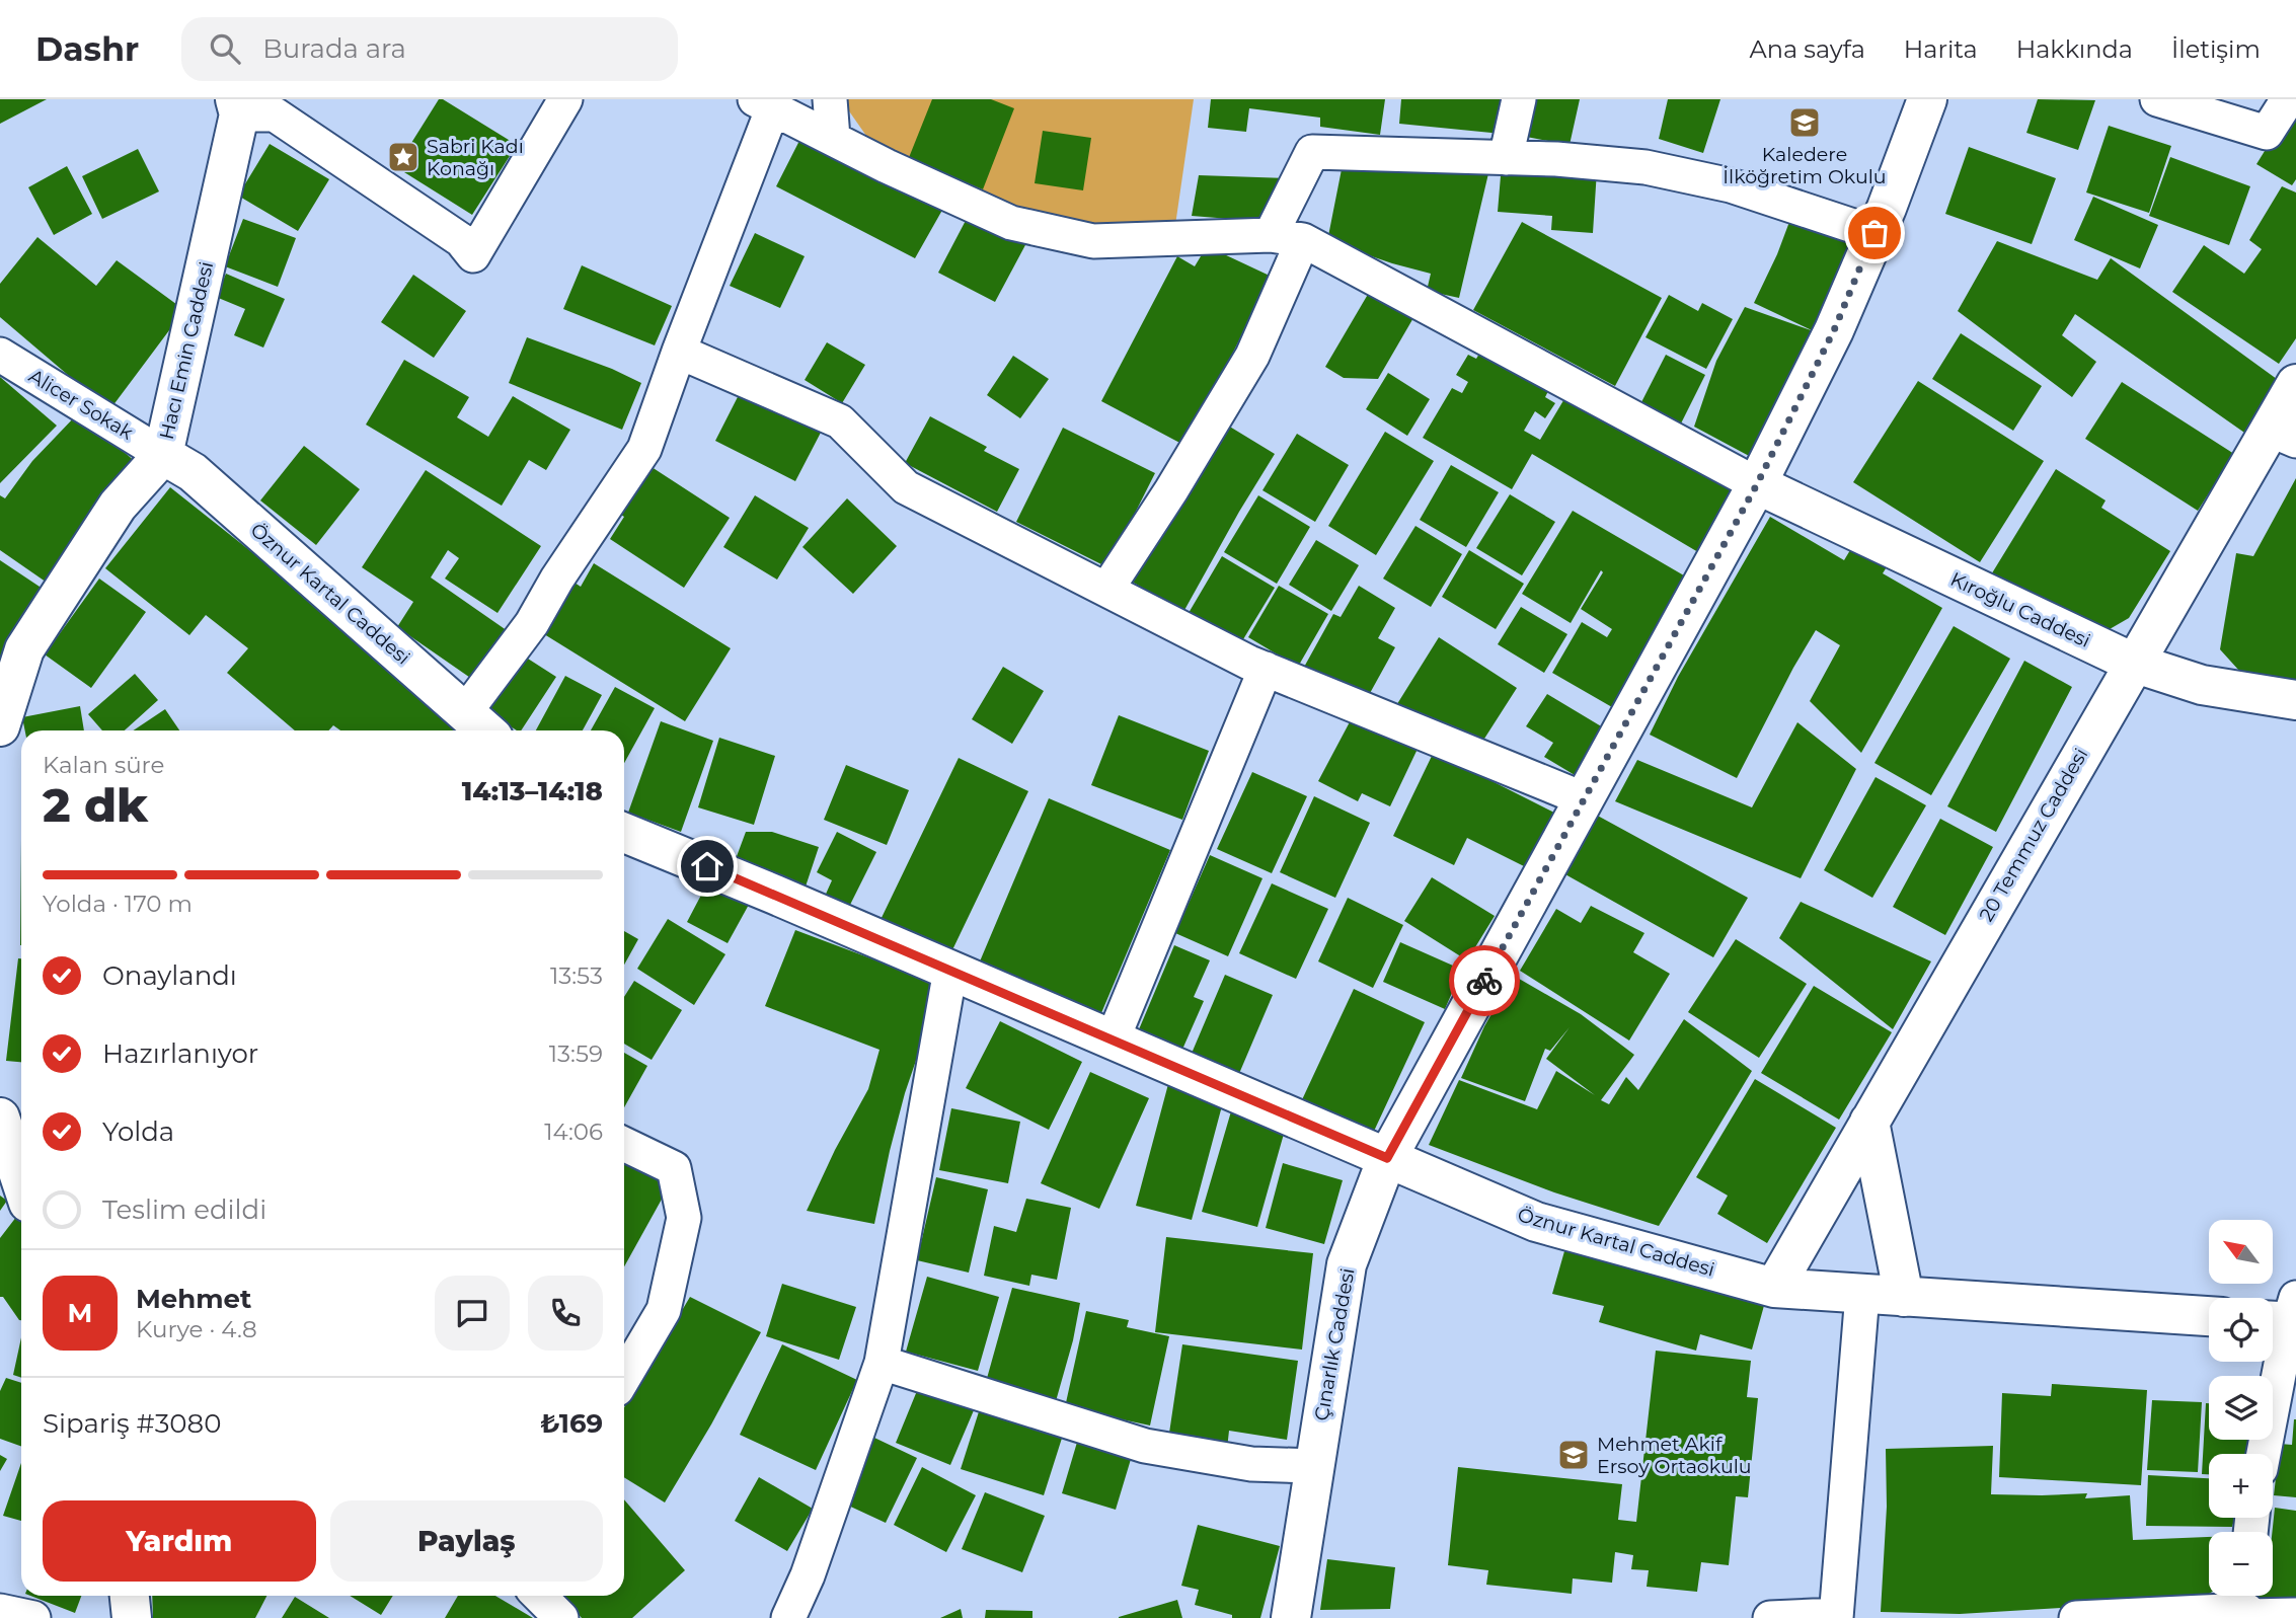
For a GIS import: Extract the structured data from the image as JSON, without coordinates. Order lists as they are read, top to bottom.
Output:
{
  "streets": {
    "street": [
      "Hacı Emin Caddesi",
      "Alicer Sokak",
      "Öznur Kartal Caddesi",
      "Kıroğlu Caddesi",
      "20 Temmuz Caddesi",
      "Çınarlık Caddesi"
    ]
  },
  "crossings": [
    ["Hacı Emin Caddesi", "Alicer Sokak"],
    ["Hacı Emin Caddesi", "Öznur Kartal Caddesi"],
    ["Alicer Sokak", "Öznur Kartal Caddesi"],
    ["Öznur Kartal Caddesi", "20 Temmuz Caddesi"],
    ["Öznur Kartal Caddesi", "Çınarlık Caddesi"],
    ["Kıroğlu Caddesi", "20 Temmuz Caddesi"],
    ["Kıroğlu Caddesi", "Çınarlık Caddesi"]
  ],
  "places": {
    "school or university": ["Kaledere İlköğretim Okulu", "Mehmet Akif Ersoy Ortaokulu"],
    "place": ["Sabri Kadı Konağı"]
  },
  "north": "top left",
  "page": {
    "header": "Dashr",
    "search": "Burada ara",
    "nav": [
      "Ana sayfa",
      "Harita",
      "Hakkında",
      "İletişim"
    ],
    "heading": ["2 dk", "Kalan süre", "14:13–14:18"],
    "panel": [
      "Mehmet",
      "Kurye · 4.8",
      "Sipariş #3080",
      "₺169"
    ],
    "bar": "Yolda · 170 m",
    "list": [
      ["Onaylandı", "13:53"],
      ["Hazırlanıyor", "13:59"],
      ["Yolda", "14:06"],
      "Teslim edildi"
    ],
    "map_buttons": ["+", "−"],
    "round": "M",
    "buttons": ["Yardım", "Paylaş"]
  }
}
